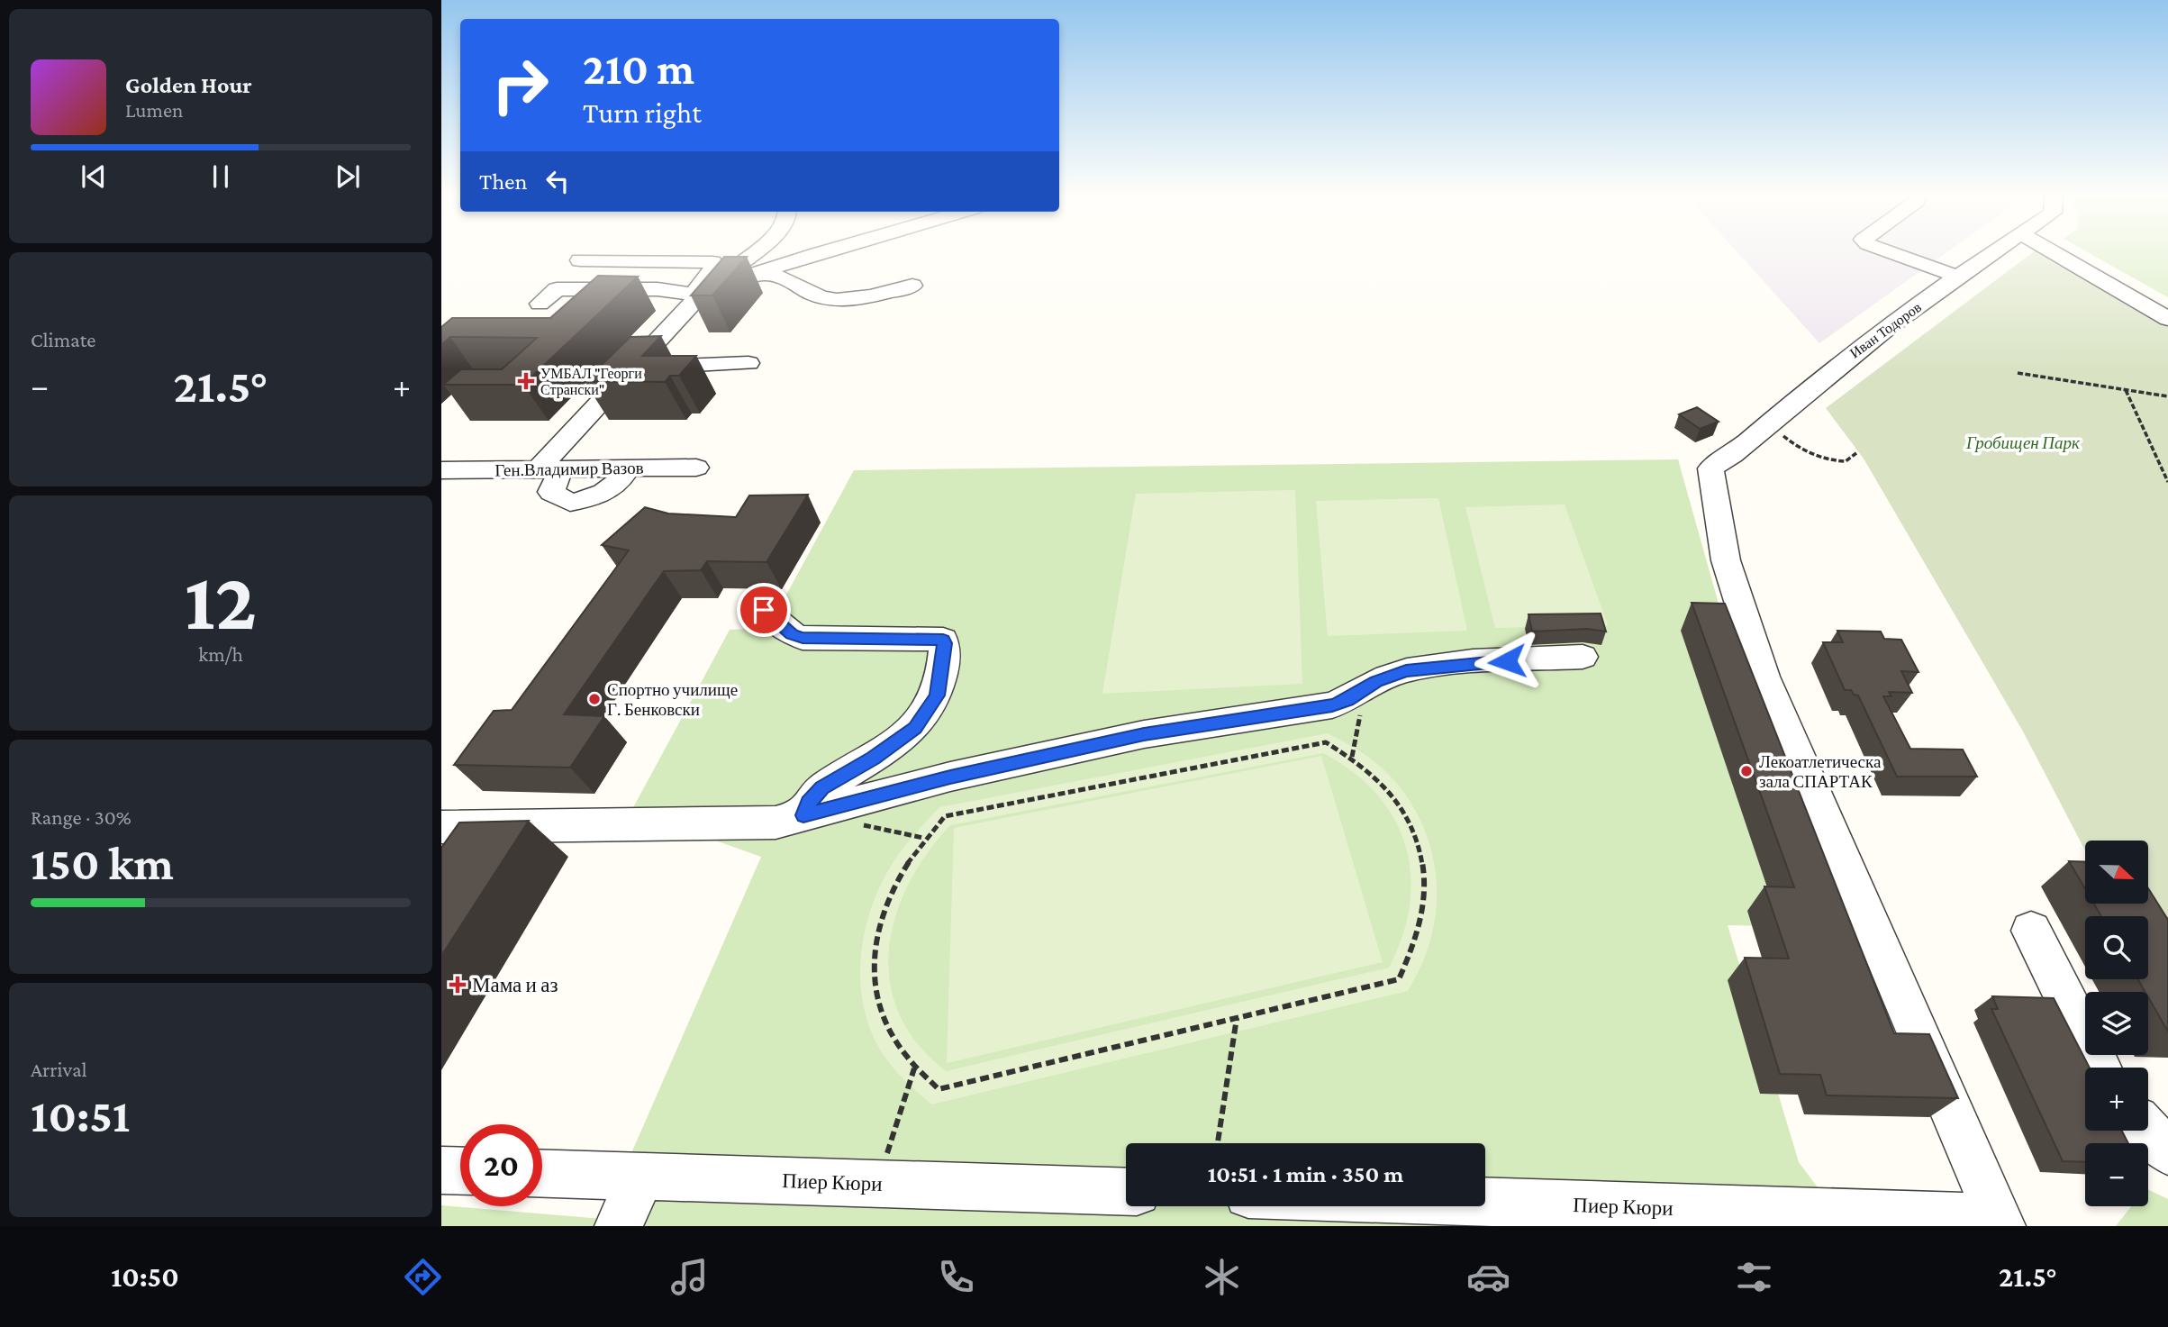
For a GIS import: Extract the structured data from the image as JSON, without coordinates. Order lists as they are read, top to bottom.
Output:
{
  "streets": {
    "street": ["Иван Тодоров", "Ген.Владимир Вазов", "Пиер Кюри"]
  },
  "crossings": [
    ["Иван Тодоров", "Пиер Кюри"]
  ],
  "parks": ["Гробищен Парк"],
  "places": {
    "health": ["УМБАЛ \"Георги Странски\"", "Мама и аз"],
    "other": ["Спортно училище Г. Бенковски", "Лекоатлетическа зала СПАРТАК"]
  },
  "north": "right",
  "page": {
    "turn": ["210 m", "Turn right"],
    "song": ["Golden Hour", "Lumen"],
    "then": "Then",
    "tile": [
      "Climate",
      ["12", "km/h"],
      ["Range · 30%", "150 km"],
      ["Arrival", "10:51"]
    ],
    "heat": ["−", "21.5°", "+"],
    "map_buttons": ["+", "−"],
    "limit": "20",
    "trip": "10:51 · 1 min · 350 m",
    "tabs": ["10:50", "21.5°"]
  }
}
